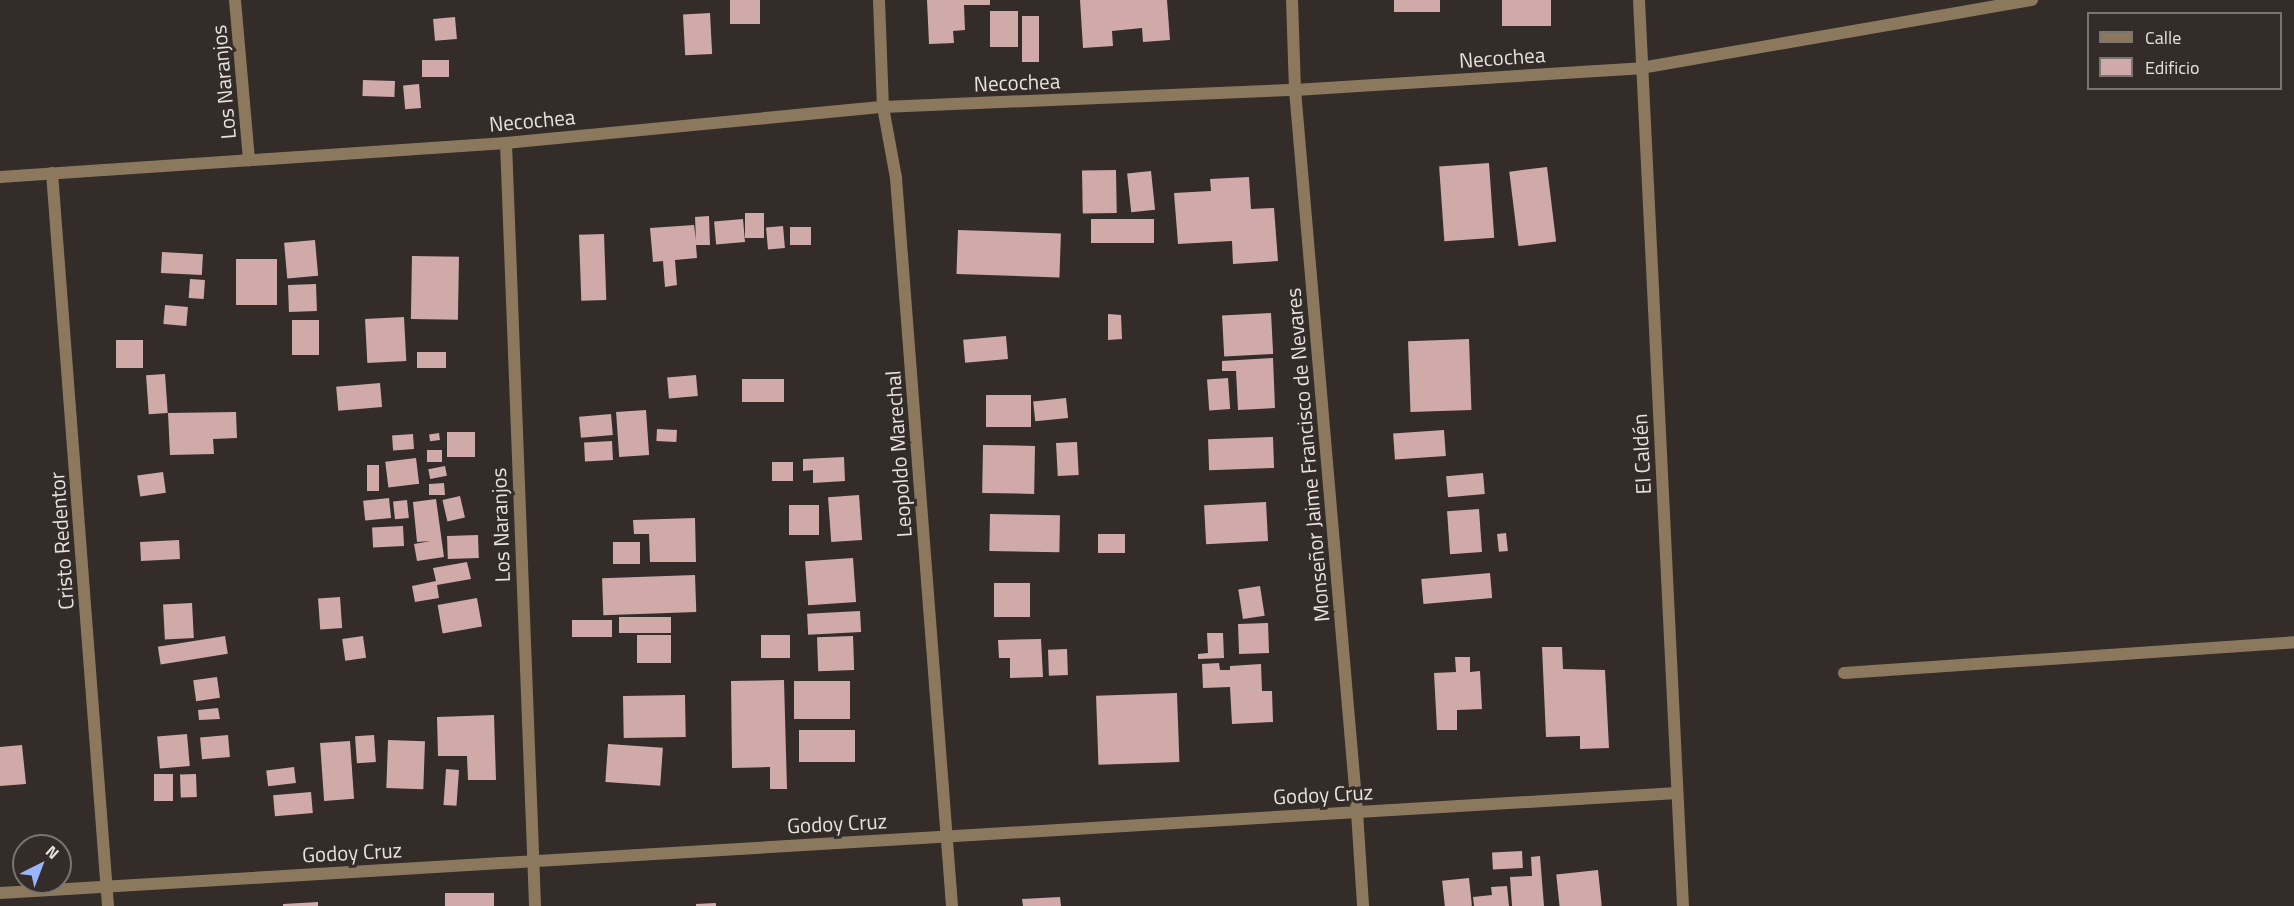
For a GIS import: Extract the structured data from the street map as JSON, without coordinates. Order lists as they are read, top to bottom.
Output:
{
  "streets": {
    "street": [
      "Necochea",
      "Los Naranjos",
      "Leopoldo Marechal",
      "El Caldén",
      "Monseñor Jaime Francisco de Nevares",
      "Cristo Redentor",
      "Godoy Cruz"
    ]
  },
  "crossings": [
    ["Necochea", "Los Naranjos"],
    ["Necochea", "Leopoldo Marechal"],
    ["Necochea", "El Caldén"],
    ["Necochea", "Monseñor Jaime Francisco de Nevares"],
    ["Necochea", "Cristo Redentor"],
    ["Los Naranjos", "Godoy Cruz"],
    ["Leopoldo Marechal", "Godoy Cruz"],
    ["El Caldén", "Godoy Cruz"],
    ["Monseñor Jaime Francisco de Nevares", "Godoy Cruz"],
    ["Cristo Redentor", "Godoy Cruz"]
  ],
  "legend": ["Calle", "Edificio"],
  "north": "top right"
}
